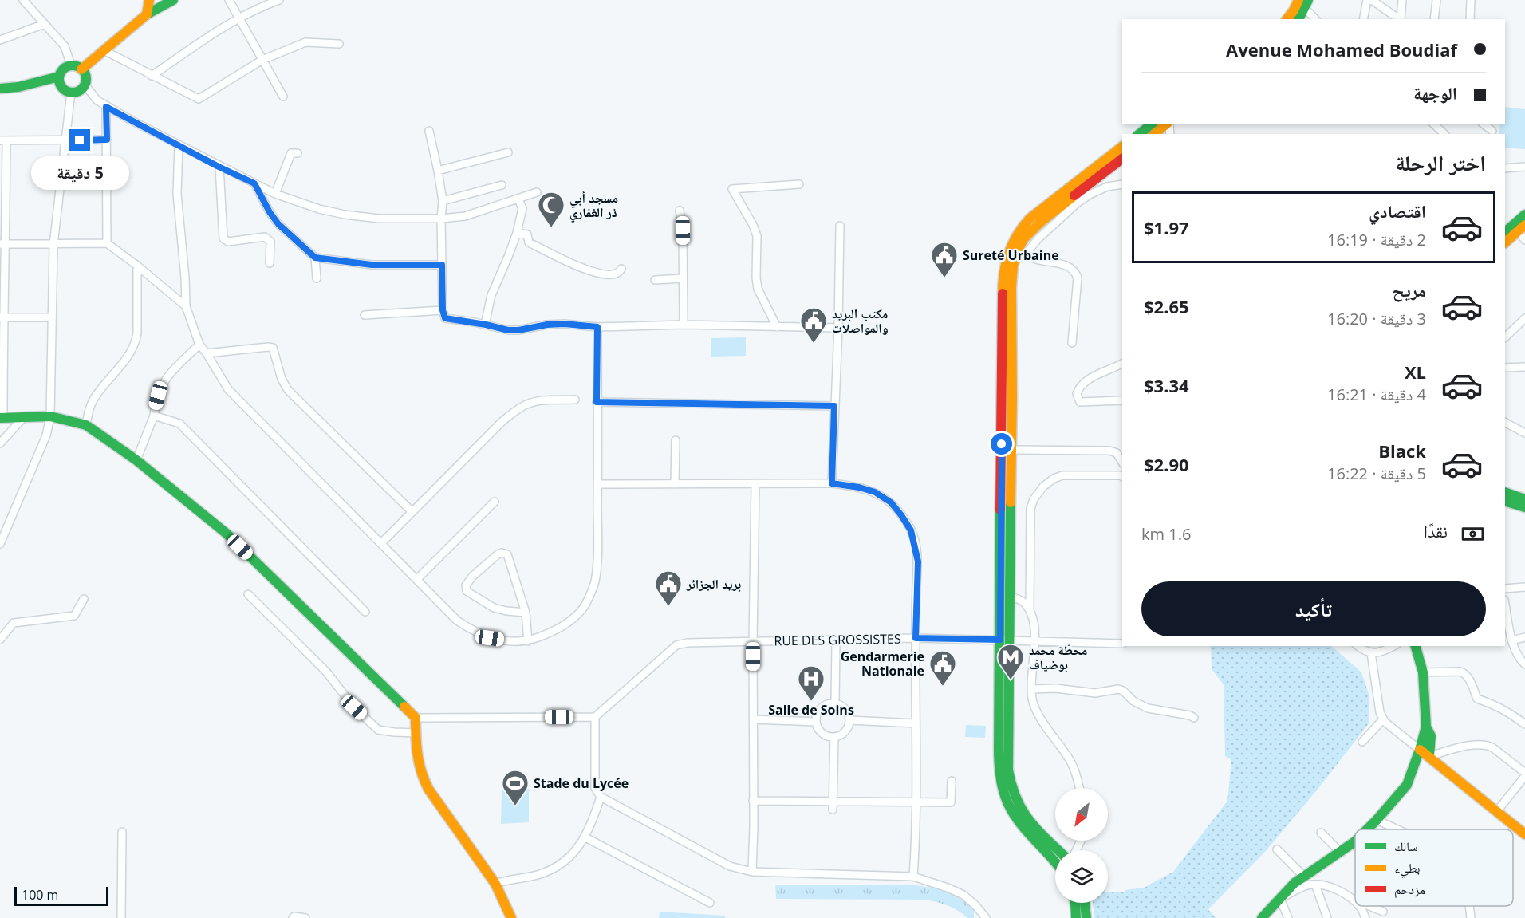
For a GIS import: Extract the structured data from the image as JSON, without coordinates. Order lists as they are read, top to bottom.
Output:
{
  "streets": {
    "street": ["RUE DES GROSSISTES"]
  },
  "places": {
    "mosque": ["مسجد أبي ذر الغفاري"],
    "public building": [
      "Sureté Urbaine",
      "مكتب البريد والمواصلات",
      "بريد الجزائر",
      "Gendarmerie Nationale"
    ],
    "metro station": ["محطّة محمد بوضياف"],
    "hospital": ["Salle de Soins"],
    "sports": ["Stade du Lycée"]
  },
  "legend": ["سالك", "بطيء", "مزدحم"],
  "scale_bar": "100 m",
  "north": "bottom left",
  "page": {
    "banner": ["Avenue Mohamed Boudiaf", "الوجهة"],
    "heading": "اختر الرحلة",
    "bubble": "5 دقيقة",
    "list": [
      {
        "name": "اقتصادي",
        "note": "2 دقيقة · 16:19",
        "value": "$1.97"
      },
      {
        "name": "مريح",
        "note": "3 دقيقة · 16:20",
        "value": "$2.65"
      },
      {
        "name": "XL",
        "note": "4 دقيقة · 16:21",
        "value": "$3.34"
      },
      {
        "name": "Black",
        "note": "5 دقيقة · 16:22",
        "value": "$2.90"
      }
    ],
    "pay": ["نقدًا", "1.6 km"],
    "buttons": "تأكيد",
    "scale": "100 m"
  }
}
